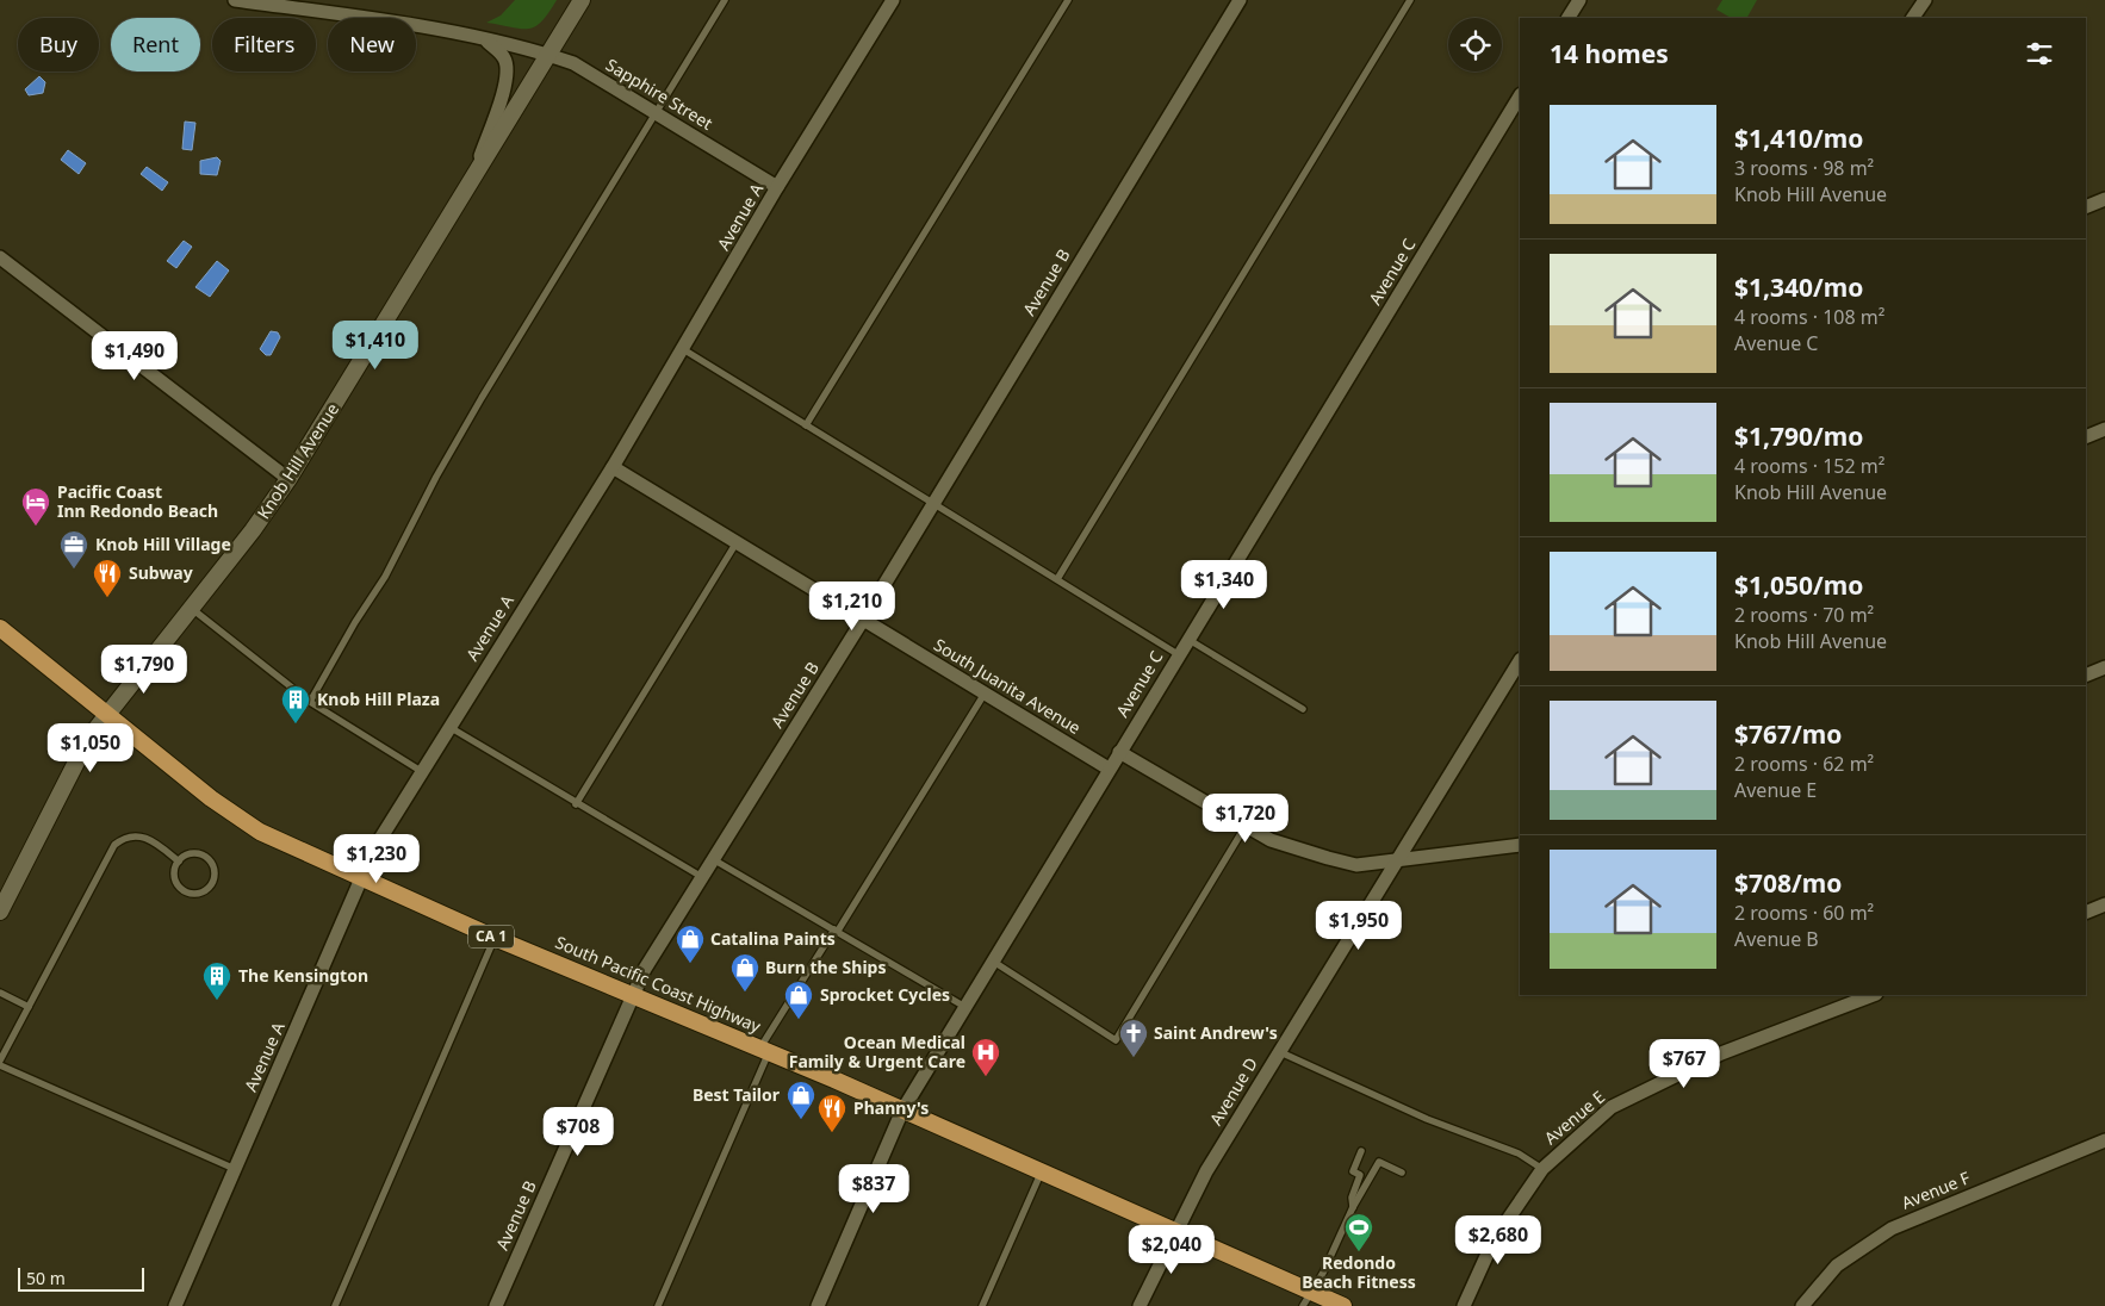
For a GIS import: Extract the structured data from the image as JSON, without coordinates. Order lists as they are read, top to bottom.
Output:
{
  "streets": {
    "highway": ["CA 1", "South Pacific Coast Highway"],
    "street": [
      "Sapphire Street",
      "Avenue A",
      "Avenue C",
      "Avenue B",
      "Knob Hill Avenue",
      "South Juanita Avenue",
      "Avenue D",
      "Avenue E",
      "Avenue F"
    ]
  },
  "crossings": [
    ["Sapphire Street", "Avenue A"],
    ["Sapphire Street", "Knob Hill Avenue"],
    ["Avenue A", "South Juanita Avenue"],
    ["Avenue A", "South Pacific Coast Highway"],
    ["Avenue C", "South Juanita Avenue"],
    ["Avenue C", "South Pacific Coast Highway"],
    ["Avenue B", "South Juanita Avenue"],
    ["Avenue B", "South Pacific Coast Highway"],
    ["Knob Hill Avenue", "South Pacific Coast Highway"],
    ["South Pacific Coast Highway", "Avenue D"]
  ],
  "places": {
    "hotel": ["Pacific Coast Inn Redondo Beach"],
    "office": ["Knob Hill Village"],
    "restaurant": ["Subway", "Phanny's"],
    "building": ["Knob Hill Plaza", "The Kensington"],
    "shop": [
      "Catalina Paints",
      "Burn the Ships",
      "Sprocket Cycles",
      "Best Tailor"
    ],
    "church": ["Saint Andrew's"],
    "hospital": ["Ocean Medical Family & Urgent Care"],
    "sports": ["Redondo Beach Fitness"]
  },
  "scale_bar": "50 m",
  "page": {
    "chip": [
      "Buy",
      "Rent",
      "Filters",
      "New"
    ],
    "heading": "14 homes",
    "list": [
      {
        "name": "$1,410/mo",
        "note": "3 rooms · 98 m² · Knob Hill Avenue"
      },
      {
        "name": "$1,340/mo",
        "note": "4 rooms · 108 m² · Avenue C"
      },
      {
        "name": "$1,790/mo",
        "note": "4 rooms · 152 m² · Knob Hill Avenue"
      },
      {
        "name": "$1,050/mo",
        "note": "2 rooms · 70 m² · Knob Hill Avenue"
      },
      {
        "name": "$767/mo",
        "note": "2 rooms · 62 m² · Avenue E"
      },
      {
        "name": "$708/mo",
        "note": "2 rooms · 60 m² · Avenue B"
      }
    ],
    "price": [
      "$1,410",
      "$1,490",
      "$1,340",
      "$1,210",
      "$1,790",
      "$1,050",
      "$1,720",
      "$1,230",
      "$1,950",
      "$767",
      "$708",
      "$837",
      "$2,680",
      "$2,040"
    ],
    "scale": "50 m"
  }
}
